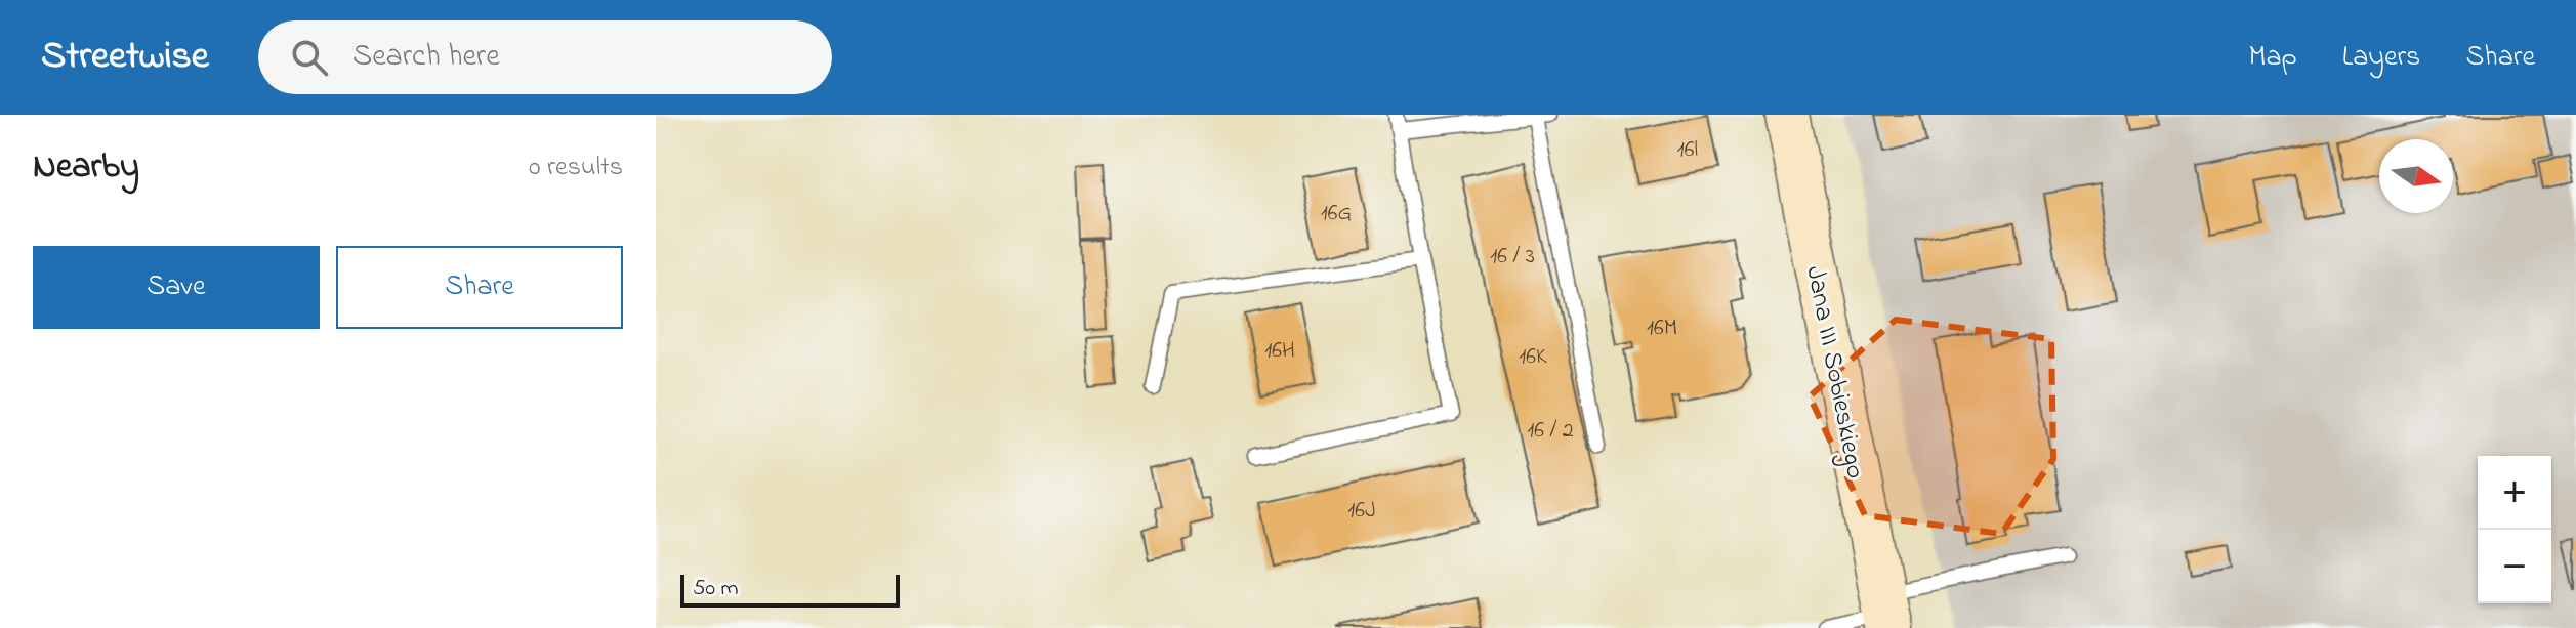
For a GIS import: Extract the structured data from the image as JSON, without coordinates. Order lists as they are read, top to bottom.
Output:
{
  "streets": {
    "main road": ["Jana III Sobieskiego"]
  },
  "house_numbers": [
    "16l",
    "16G",
    "16 / 3",
    "16M",
    "16H",
    "16K",
    "16 / 2",
    "16J"
  ],
  "scale_bar": "50 m",
  "north": "right",
  "page": {
    "header": "Streetwise",
    "search": "Search here",
    "nav": ["Map", "Layers", "Share"],
    "heading": ["Nearby", "0 results"],
    "buttons": ["Save", "Share"],
    "map_buttons": ["+", "−"],
    "scale": "50 m"
  }
}
